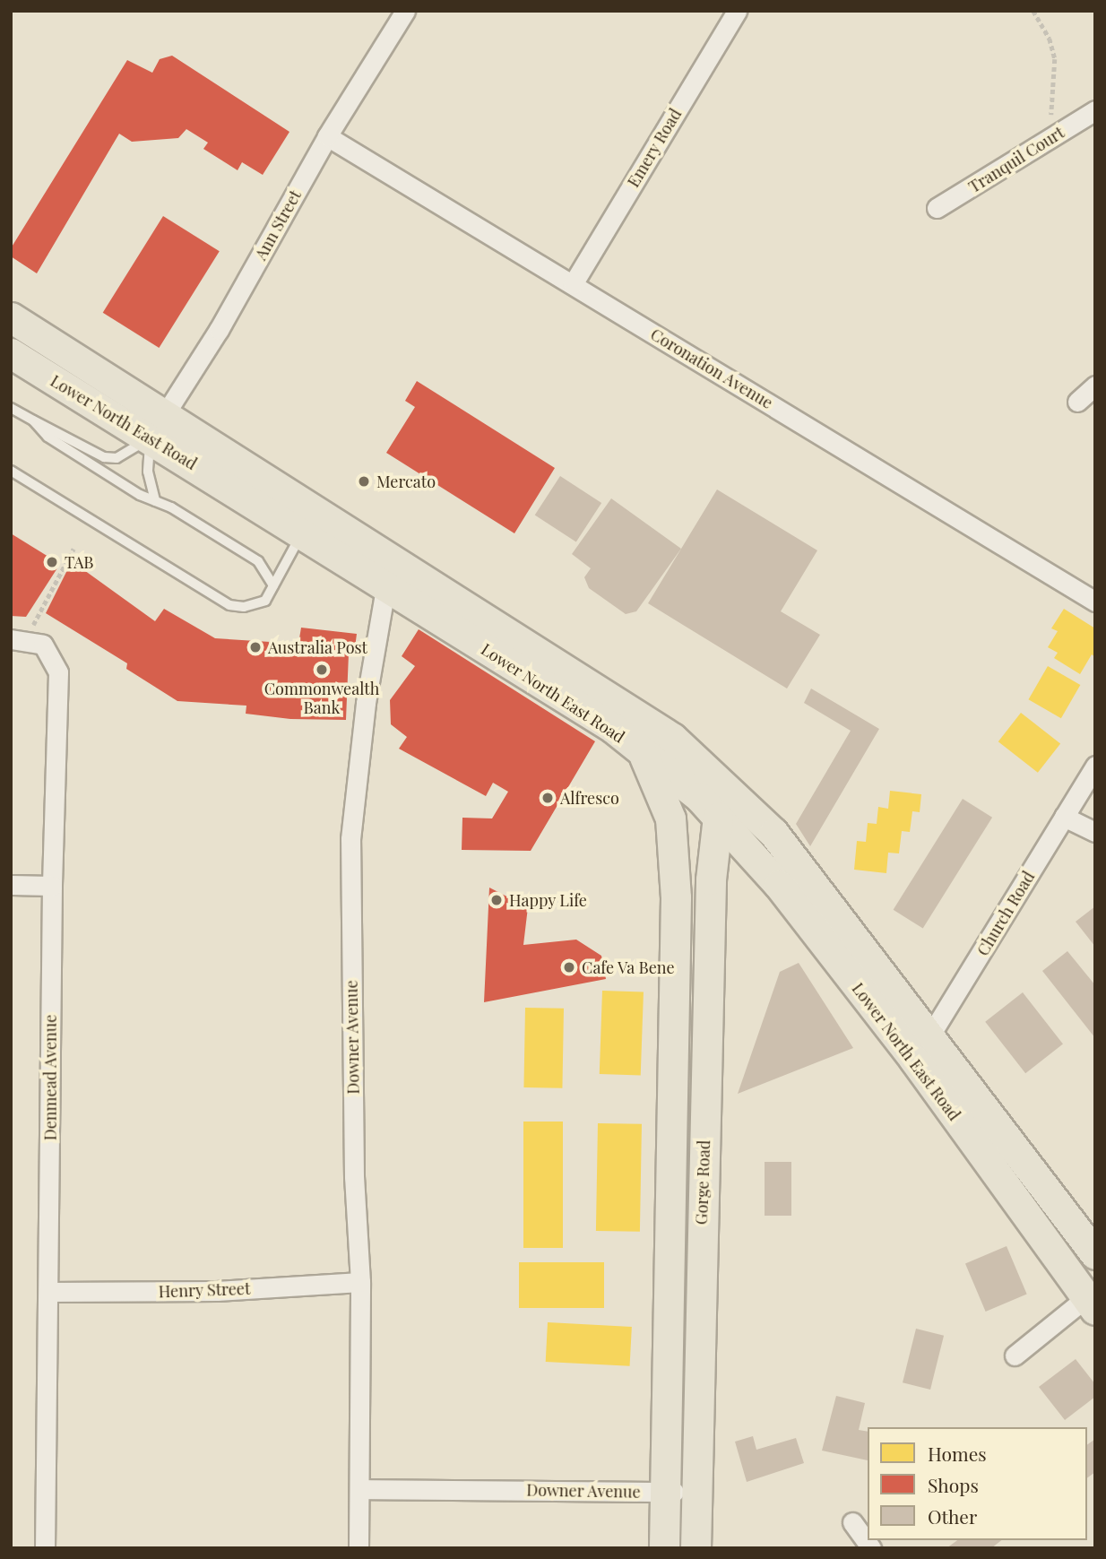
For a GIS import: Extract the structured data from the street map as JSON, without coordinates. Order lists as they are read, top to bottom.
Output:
{
  "streets": {
    "main road": ["Lower North East Road", "Gorge Road"],
    "street": [
      "Emery Road",
      "Tranquil Court",
      "Ann Street",
      "Coronation Avenue",
      "Church Road",
      "Downer Avenue",
      "Denmead Avenue",
      "Henry Street"
    ]
  },
  "crossings": [
    ["Emery Road", "Coronation Avenue"],
    ["Ann Street", "Coronation Avenue"],
    ["Ann Street", "Lower North East Road"],
    ["Lower North East Road", "Church Road"],
    ["Lower North East Road", "Downer Avenue"],
    ["Lower North East Road", "Gorge Road"],
    ["Downer Avenue", "Gorge Road"],
    ["Downer Avenue", "Henry Street"],
    ["Denmead Avenue", "Henry Street"]
  ],
  "places": [
    "Mercato",
    "TAB",
    "Australia Post",
    "Commonwealth Bank",
    "Alfresco",
    "Happy Life",
    "Cafe Va Bene"
  ],
  "legend": ["Homes", "Shops", "Other"]
}
